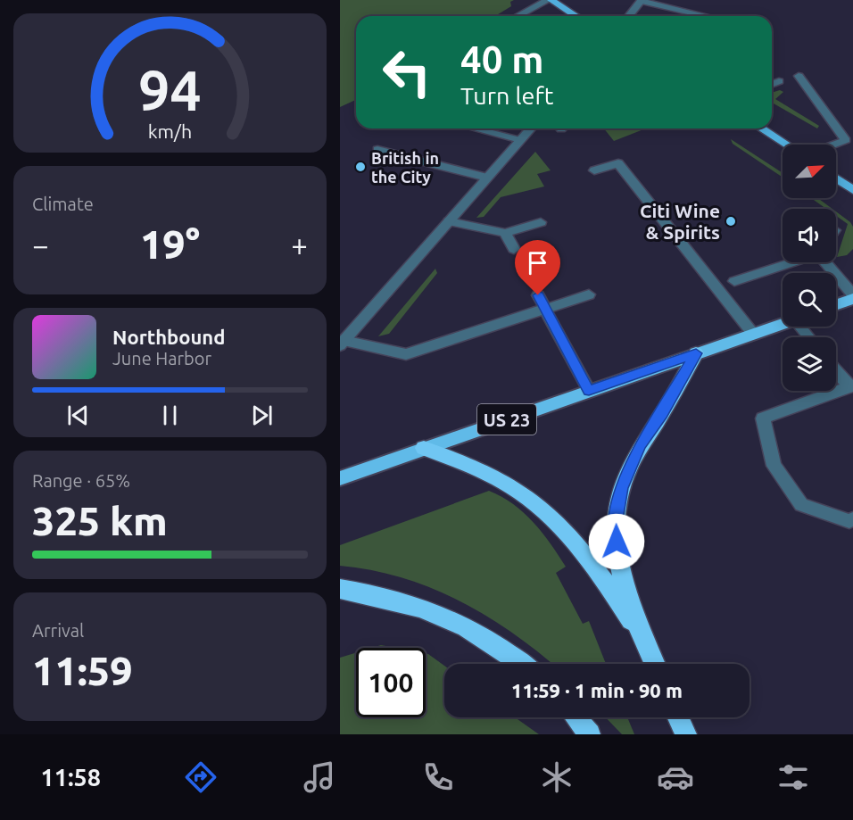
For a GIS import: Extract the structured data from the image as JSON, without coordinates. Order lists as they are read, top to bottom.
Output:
{
  "streets": {
    "highway": ["US 23"]
  },
  "places": ["British in the City", "Citi Wine & Spirits"],
  "north": "top right",
  "page": {
    "turn": ["40 m", "Turn left"],
    "tile": [
      "Climate",
      ["Range · 65%", "325 km"],
      ["Arrival", "11:59"]
    ],
    "heat": ["−", "19°", "+"],
    "song": ["Northbound", "June Harbor"],
    "limit": "100",
    "trip": "11:59 · 1 min · 90 m",
    "tabs": "11:58",
    "gauge": ["94", "km/h"]
  }
}
